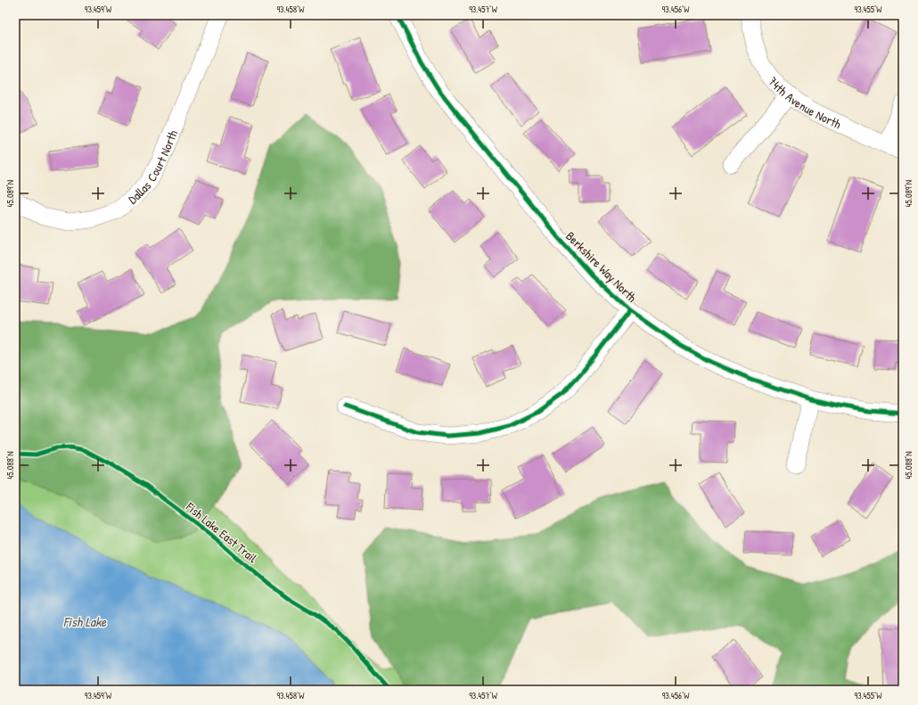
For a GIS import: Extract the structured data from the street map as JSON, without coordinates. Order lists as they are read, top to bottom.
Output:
{
  "streets": {
    "street": ["74th Avenue North", "Dallas Court North", "Berkshire Way North"],
    "cycle path": ["Fish Lake East Trail"]
  },
  "water": ["Fish Lake"],
  "coordinates": [
    "93.459°W",
    "93.458°W",
    "93.457°W",
    "93.456°W",
    "93.455°W",
    "45.089°N",
    "45.088°N"
  ]
}
